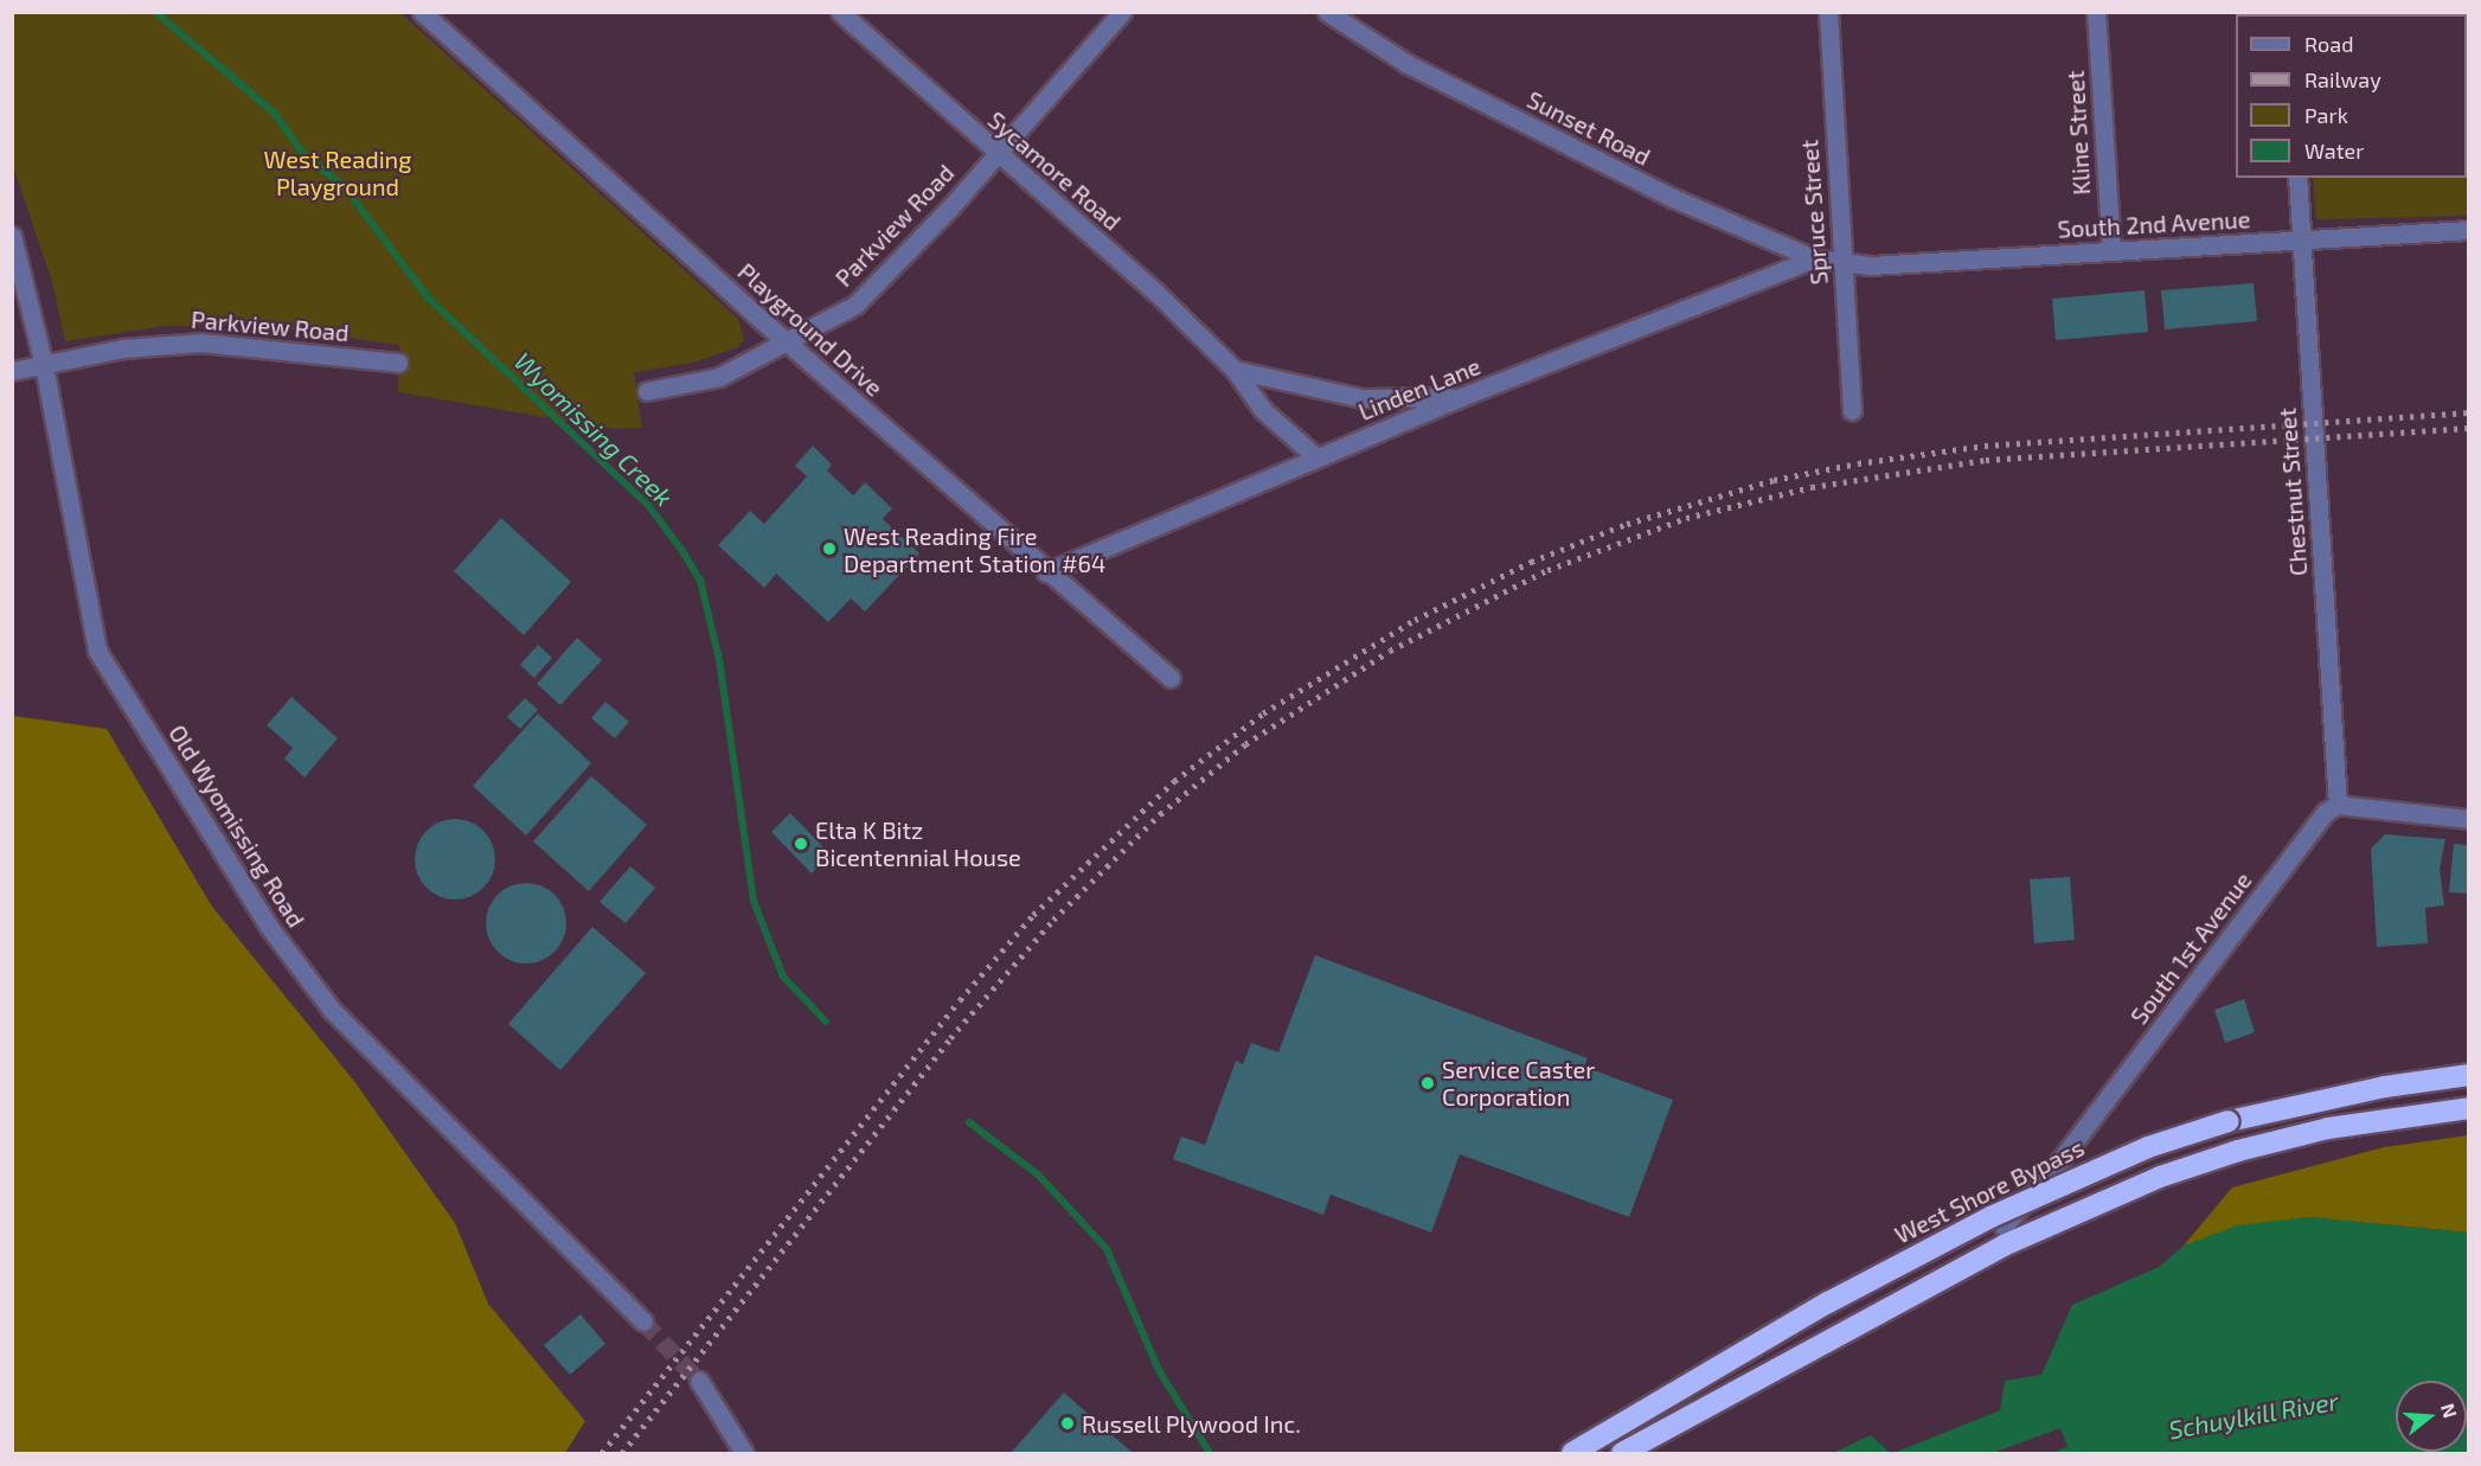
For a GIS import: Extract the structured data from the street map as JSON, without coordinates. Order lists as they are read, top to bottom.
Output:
{
  "streets": {
    "highway": ["West Shore Bypass"],
    "street": [
      "Sunset Road",
      "Kline Street",
      "Sycamore Road",
      "Spruce Street",
      "South 2nd Avenue",
      "Parkview Road",
      "Playground Drive",
      "Linden Lane",
      "Chestnut Street",
      "Old Wyomissing Road",
      "South 1st Avenue"
    ]
  },
  "crossings": [
    ["Sunset Road", "Spruce Street"],
    ["Sunset Road", "South 2nd Avenue"],
    ["Sunset Road", "Linden Lane"],
    ["Kline Street", "South 2nd Avenue"],
    ["Sycamore Road", "Parkview Road"],
    ["Sycamore Road", "Linden Lane"],
    ["Spruce Street", "South 2nd Avenue"],
    ["South 2nd Avenue", "Chestnut Street"],
    ["Parkview Road", "Playground Drive"],
    ["Parkview Road", "Old Wyomissing Road"],
    ["Playground Drive", "Linden Lane"],
    ["Chestnut Street", "South 1st Avenue"]
  ],
  "water": ["Wyomissing Creek", "Schuylkill River"],
  "parks": ["West Reading Playground"],
  "places": [
    "West Reading Fire Department Station #64",
    "Elta K Bitz Bicentennial House",
    "Service Caster Corporation",
    "Russell Plywood Inc."
  ],
  "legend": [
    "Road",
    "Railway",
    "Park",
    "Water"
  ],
  "north": "right"
}
